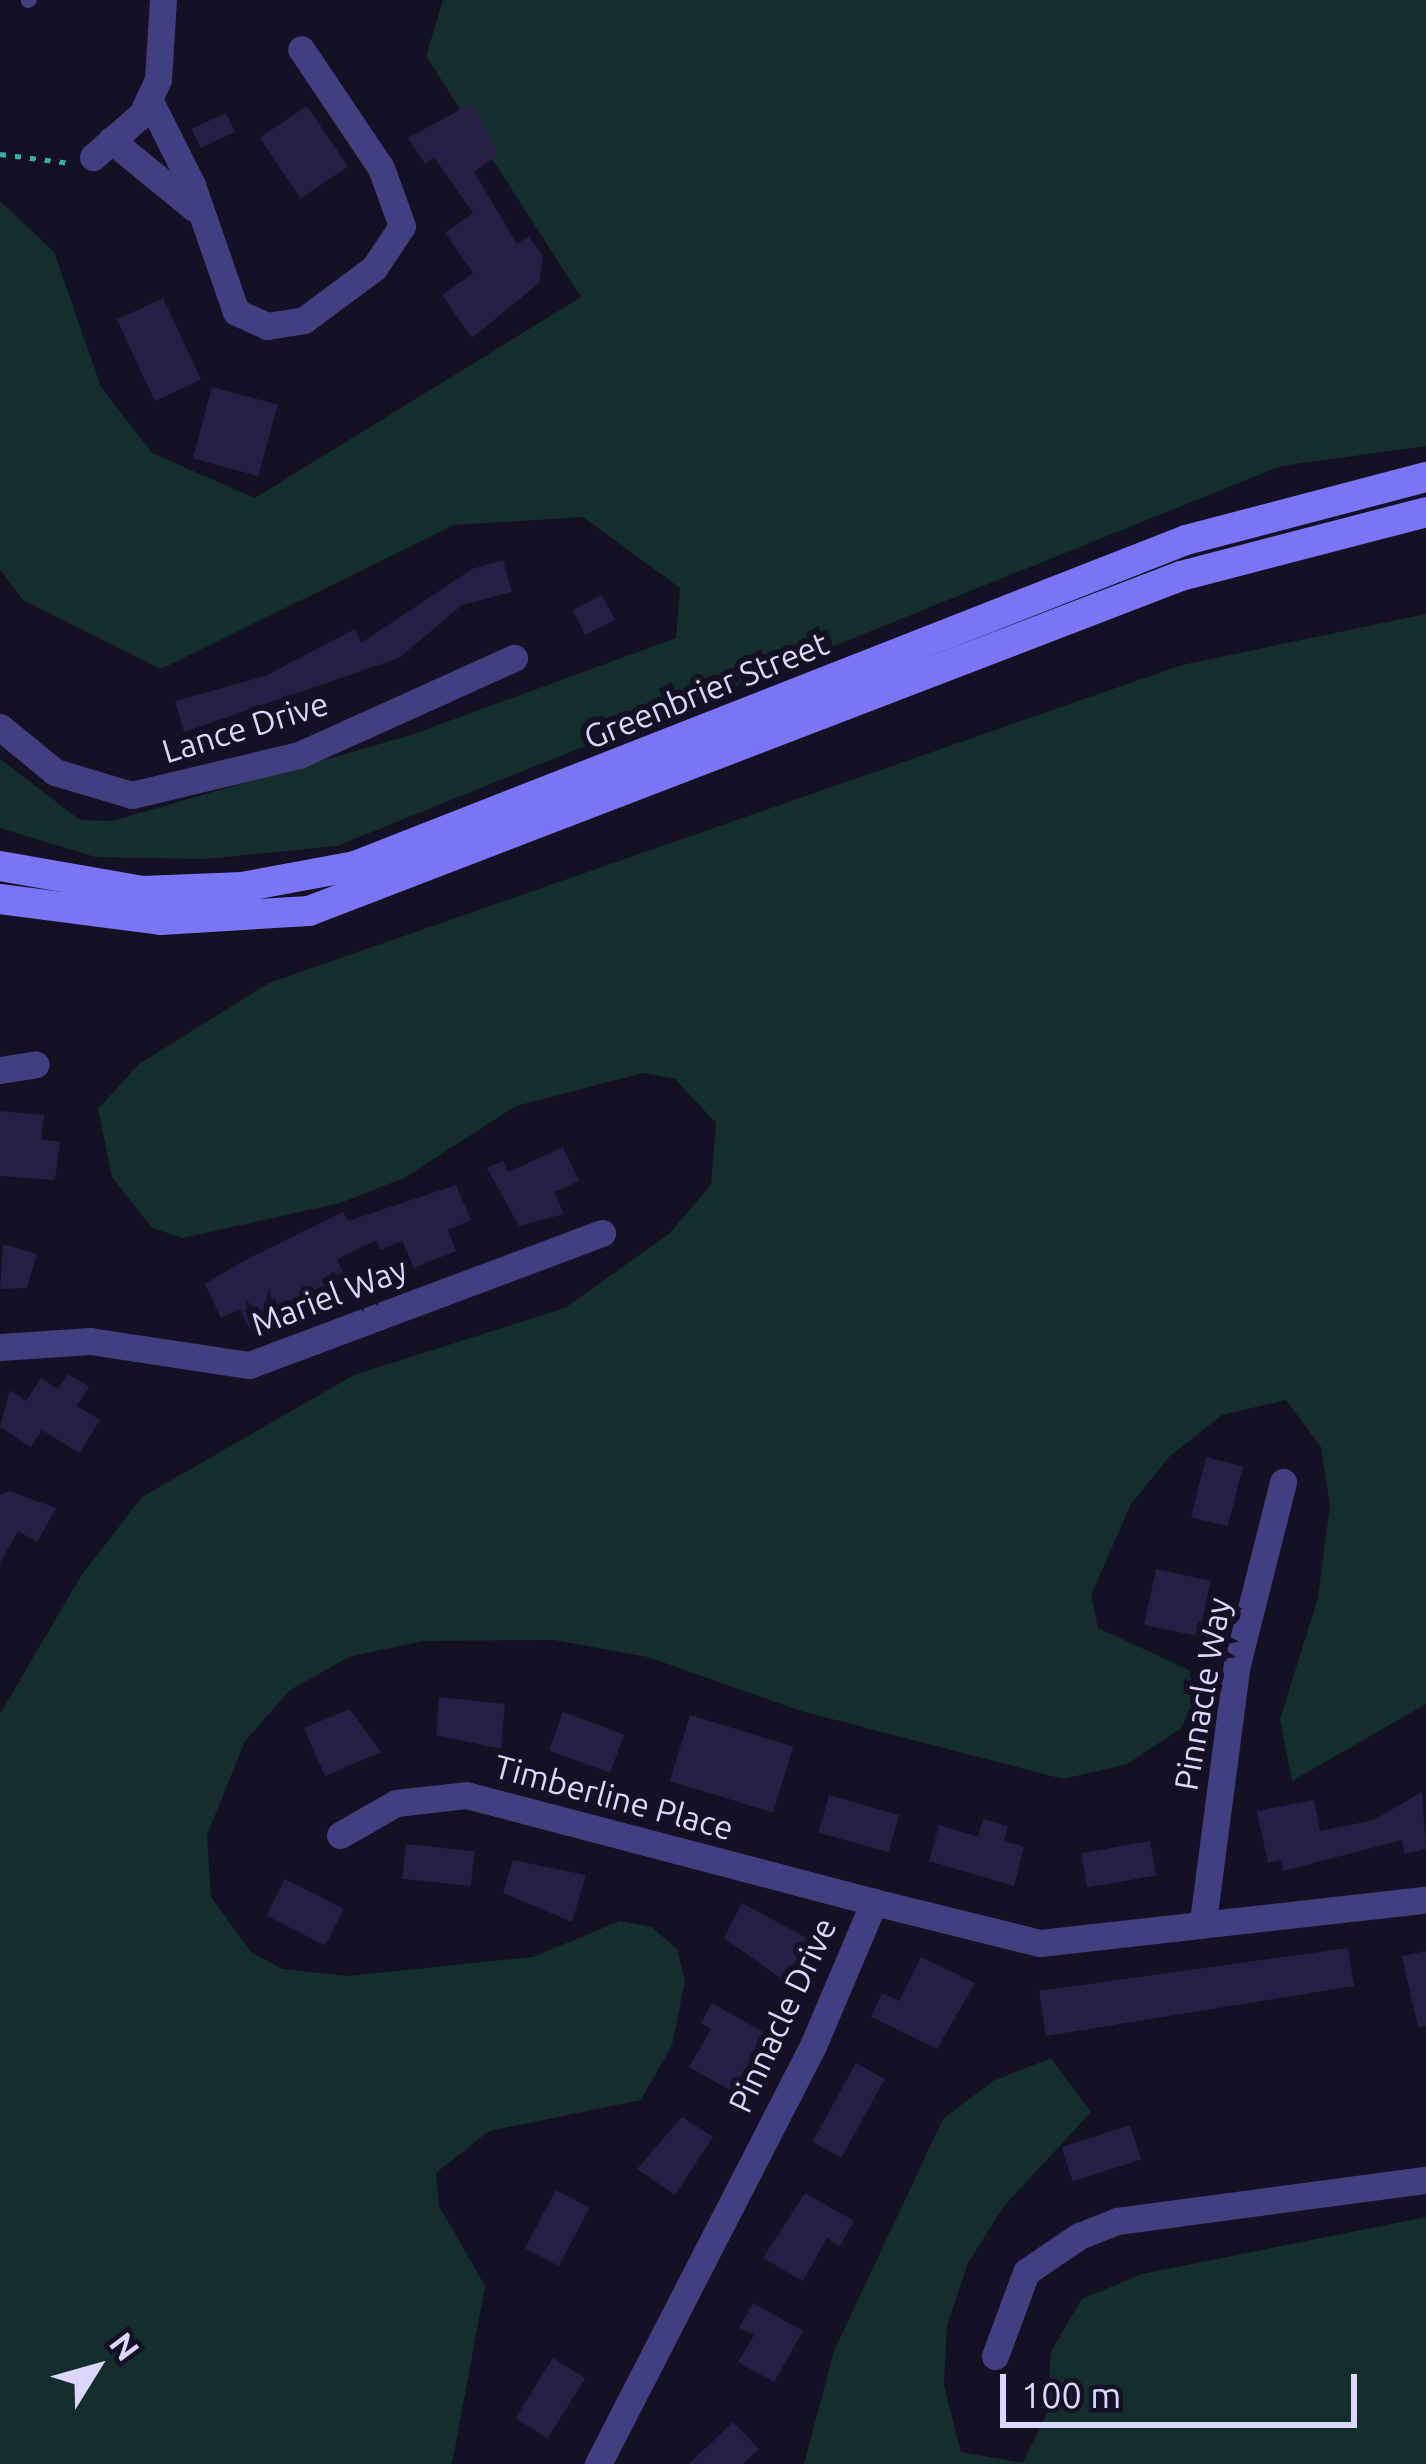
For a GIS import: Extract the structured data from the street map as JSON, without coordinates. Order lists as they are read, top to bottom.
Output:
{
  "streets": {
    "main road": ["Greenbrier Street"],
    "street": [
      "Lance Drive",
      "Mariel Way",
      "Pinnacle Way",
      "Timberline Place",
      "Pinnacle Drive"
    ]
  },
  "crossings": [
    ["Pinnacle Way", "Pinnacle Drive"],
    ["Timberline Place", "Pinnacle Drive"]
  ],
  "scale_bar": "100 m",
  "north": "top right"
}
